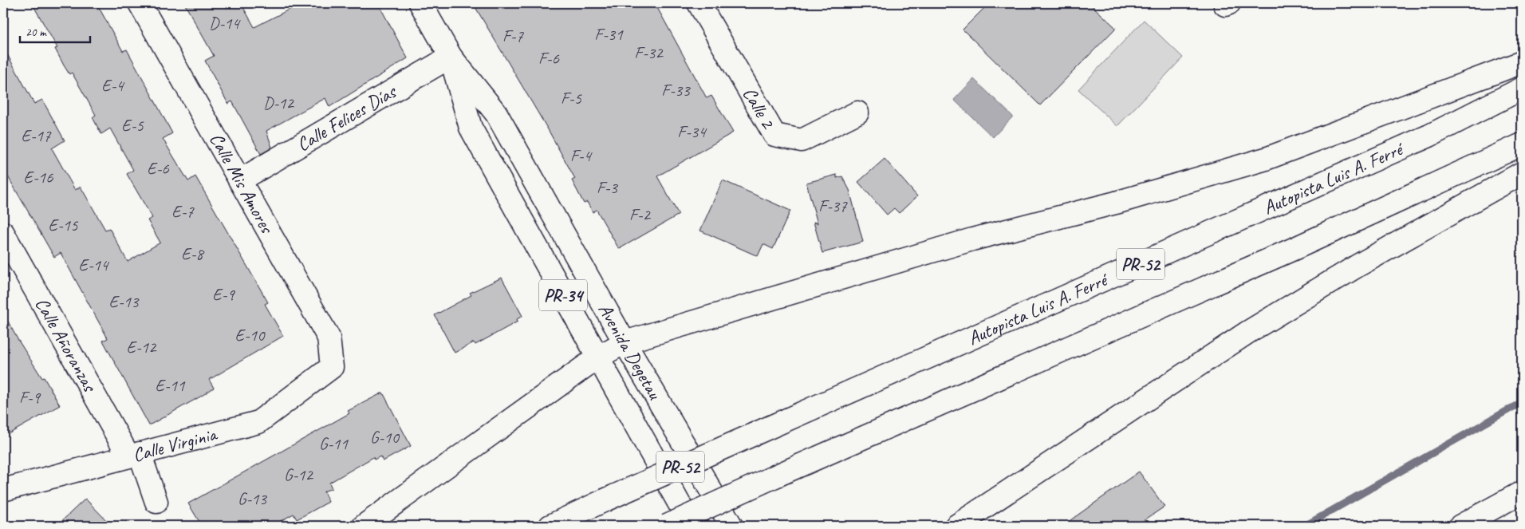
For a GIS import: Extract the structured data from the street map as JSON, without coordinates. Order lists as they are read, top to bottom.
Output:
{
  "streets": {
    "main road": [
      "Calle 2",
      "Calle Felices Días",
      "Autopista Luis A. Ferré",
      "Calle Mis Amores",
      "PR-52",
      "PR-34",
      "Calle Añoranzas",
      "Avenida Degetau",
      "Calle Virginia"
    ]
  },
  "crossings": [
    ["Calle Felices Días", "Calle Mis Amores"],
    ["Calle Felices Días", "Avenida Degetau"],
    ["Calle Mis Amores", "Calle Virginia"],
    ["Calle Añoranzas", "Calle Virginia"]
  ],
  "house_numbers": [
    "D-14",
    "F-31",
    "F-7",
    "F-32",
    "F-6",
    "E-4",
    "F-33",
    "F-5",
    "D-12",
    "E-5",
    "F-34",
    "E-17",
    "F-4",
    "E-6",
    "E-16",
    "F-3",
    "F-37",
    "E-7",
    "F-2",
    "E-15",
    "E-8",
    "E-14",
    "E-9",
    "E-13",
    "E-10",
    "E-12",
    "E-11",
    "F-9",
    "G-10",
    "G-11",
    "G-12",
    "G-13"
  ],
  "scale_bar": "20 m"
}
